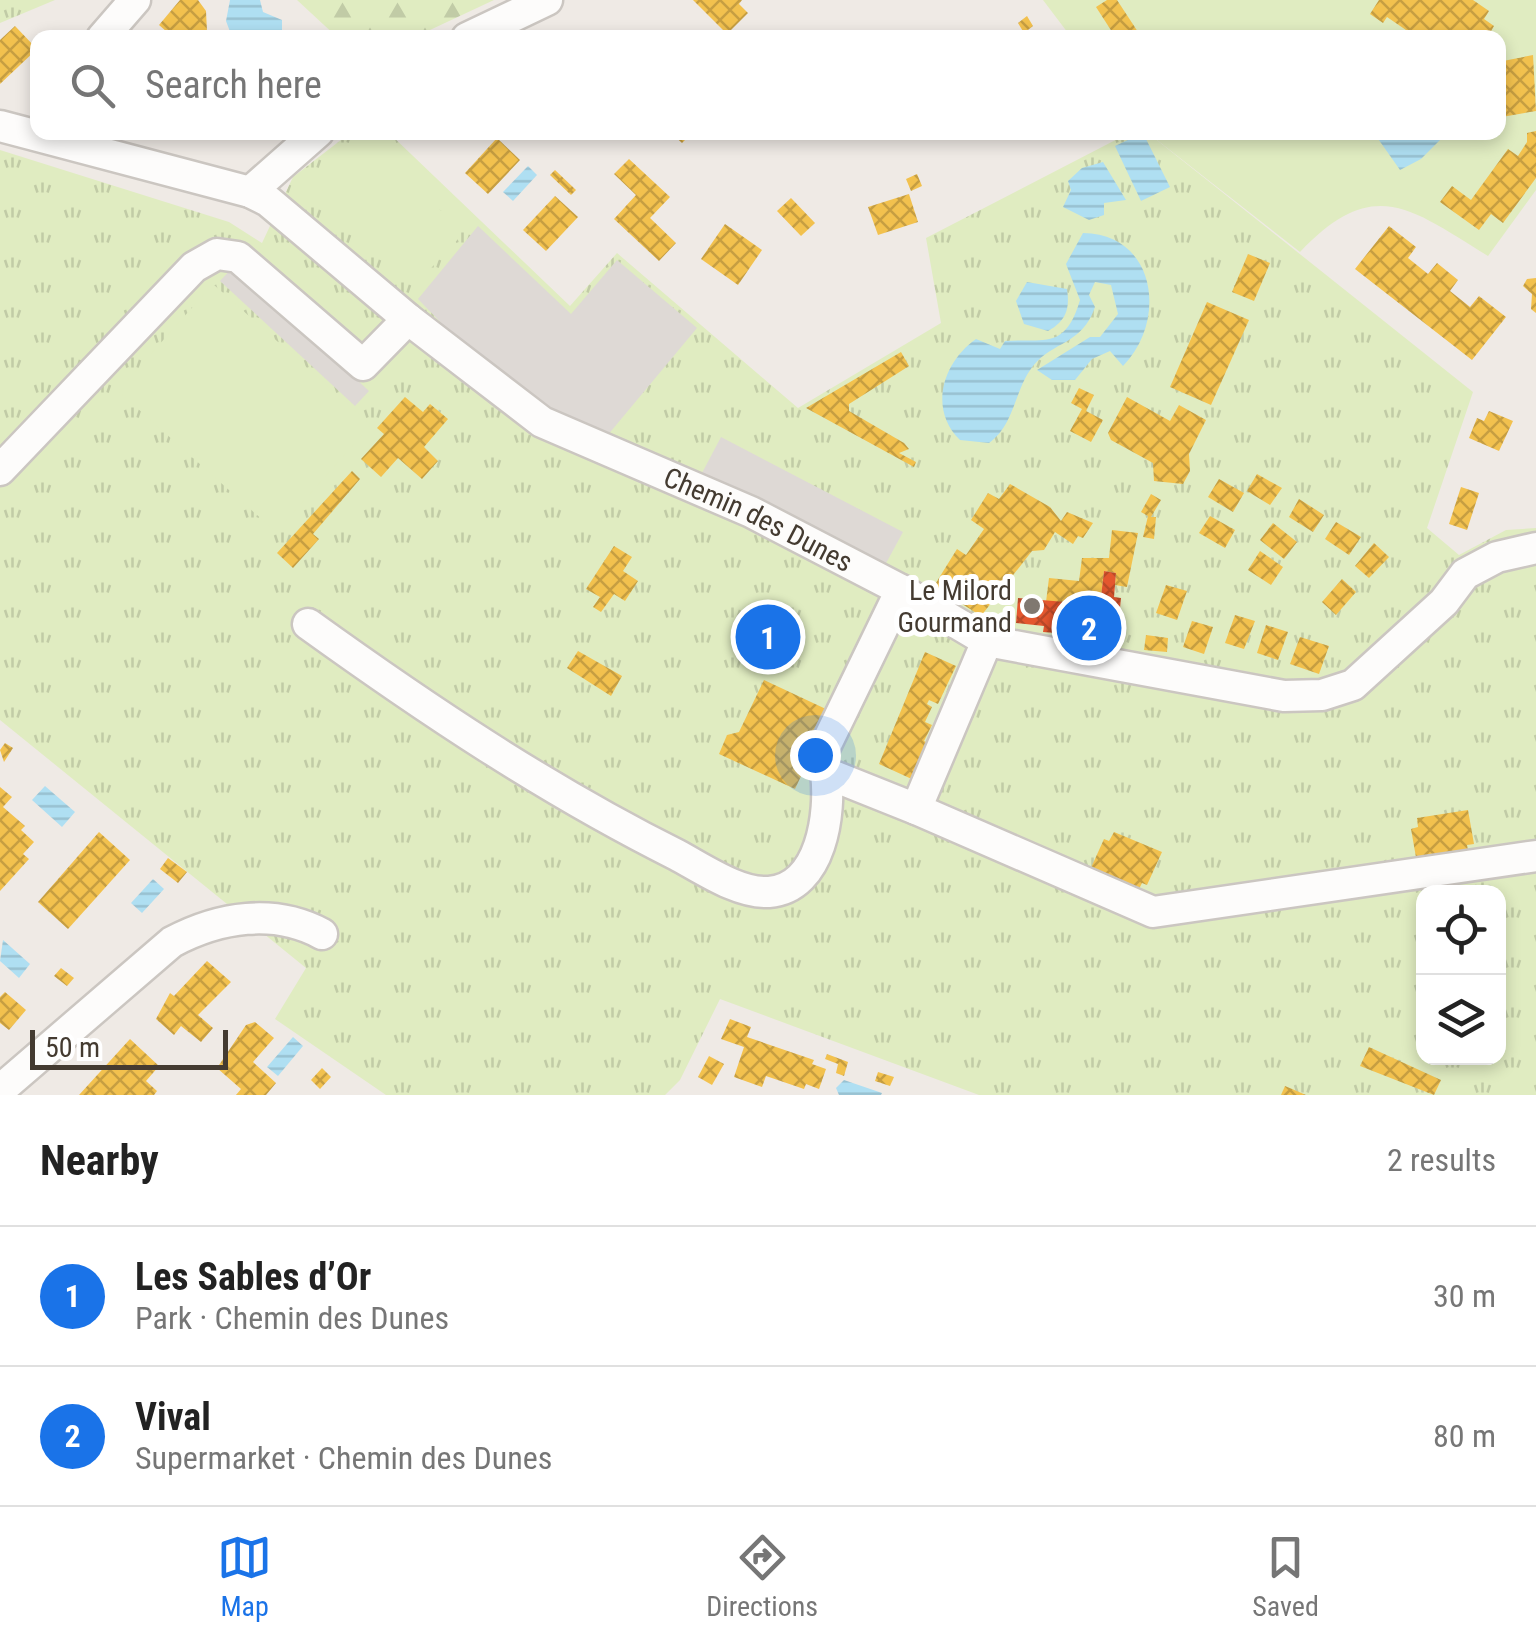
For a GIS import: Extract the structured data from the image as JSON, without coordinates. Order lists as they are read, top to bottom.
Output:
{
  "streets": {
    "street": ["Chemin des Dunes"]
  },
  "places": ["Le Milord Gourmand"],
  "scale_bar": "50 m",
  "page": {
    "search": "Search here",
    "pins": ["2", "1"],
    "scale": "50 m",
    "heading": ["Nearby", "2 results"],
    "list": [
      {
        "mark": "1",
        "name": "Les Sables d’Or",
        "note": "Park · Chemin des Dunes",
        "value": "30 m"
      },
      {
        "mark": "2",
        "name": "Vival",
        "note": "Supermarket · Chemin des Dunes",
        "value": "80 m"
      }
    ],
    "nav": ["Map", "Directions", "Saved"]
  }
}
